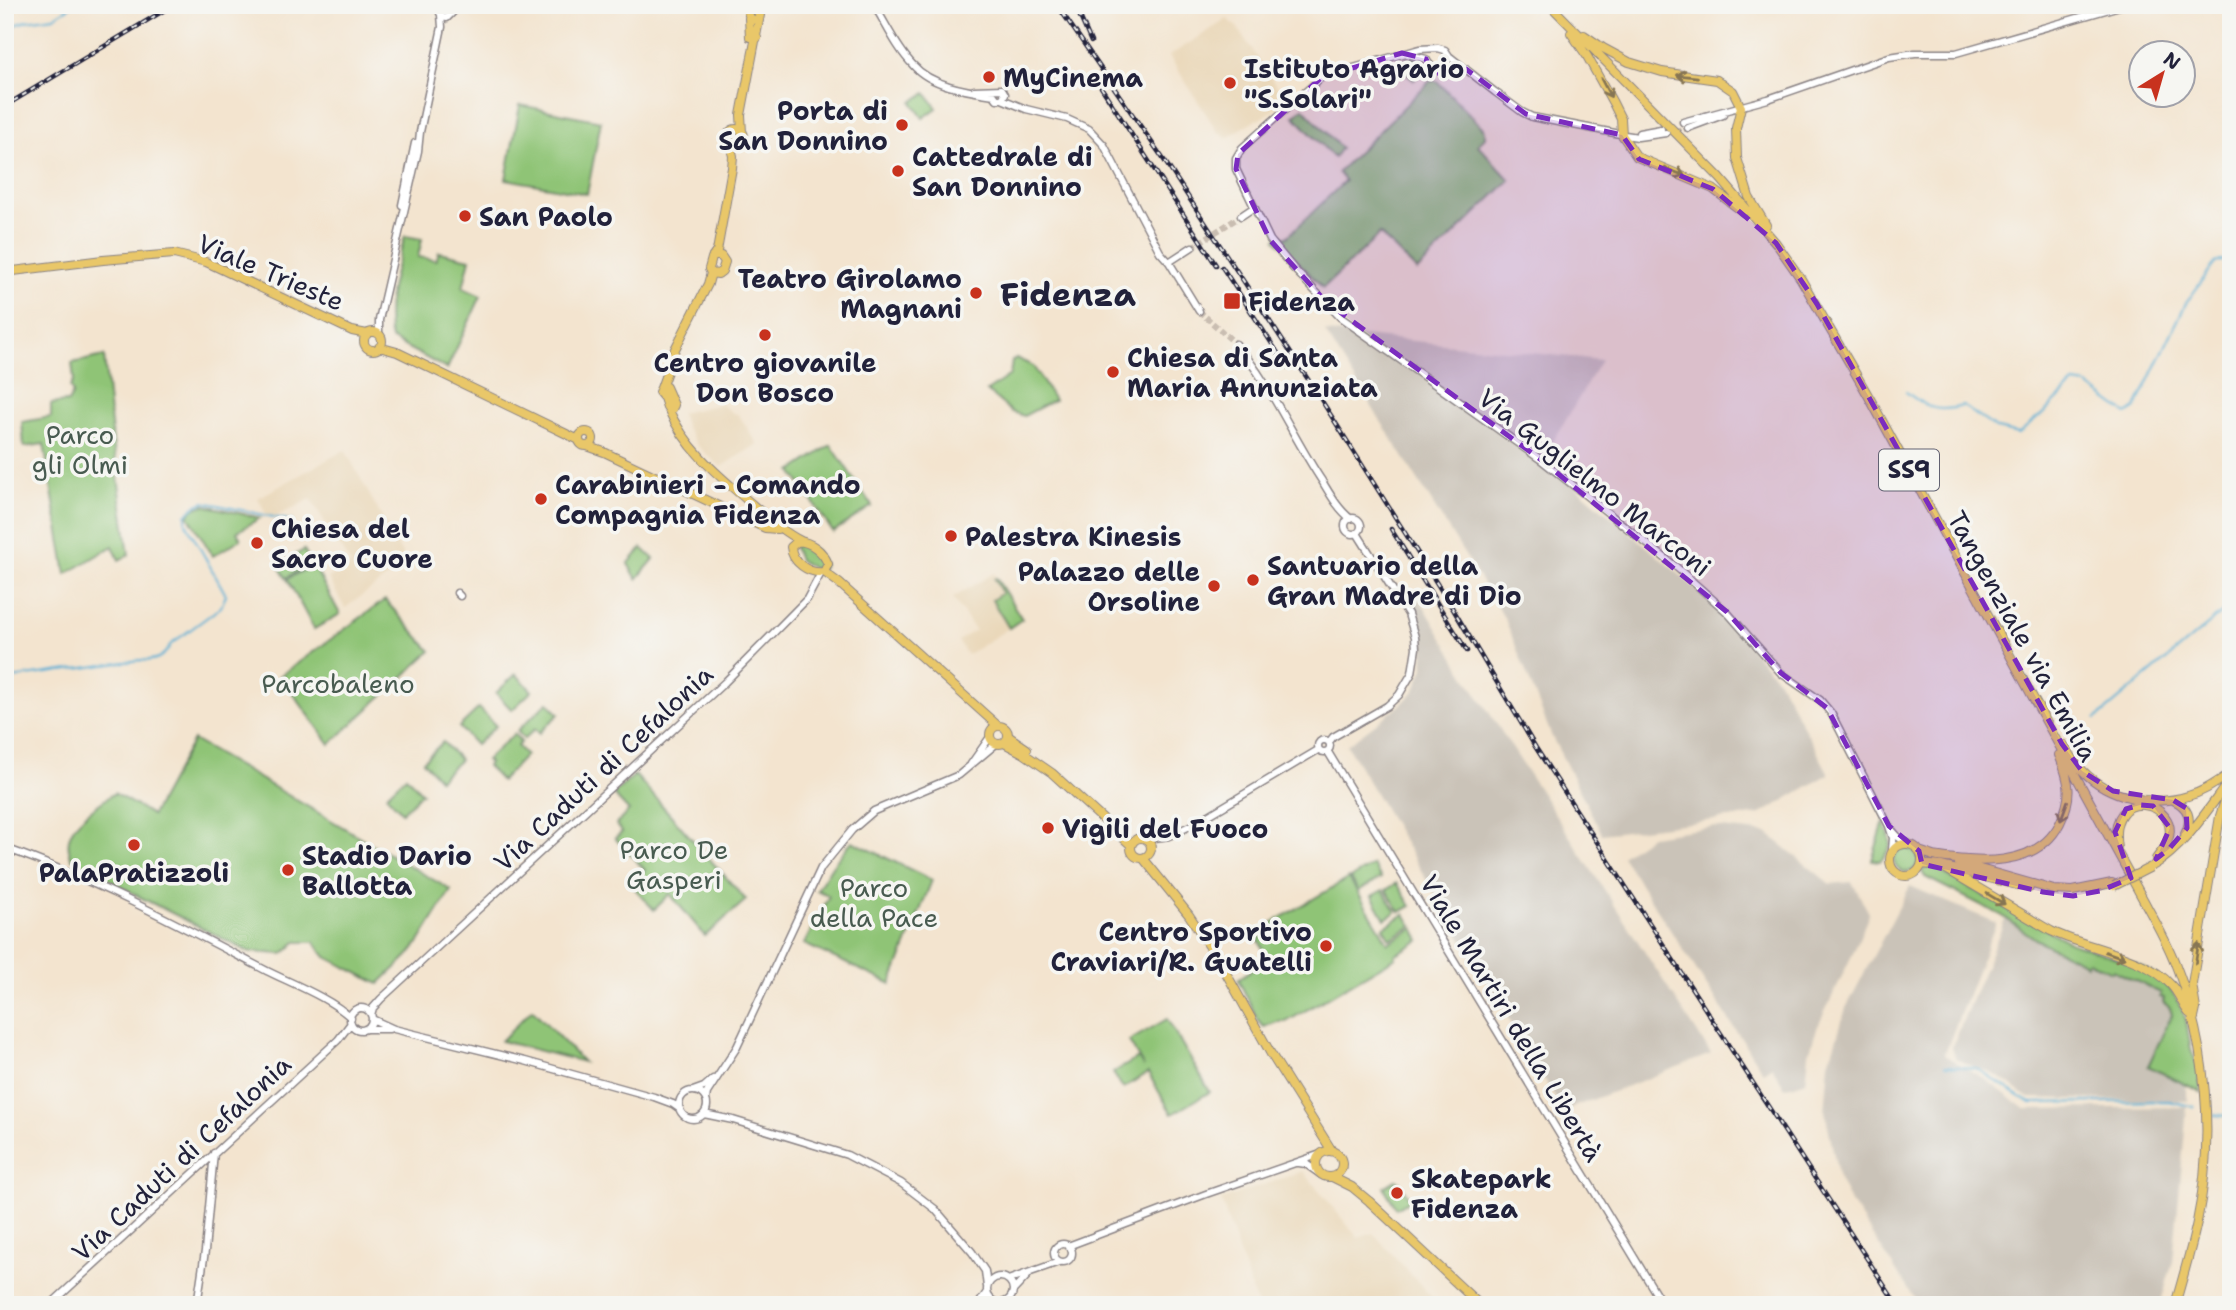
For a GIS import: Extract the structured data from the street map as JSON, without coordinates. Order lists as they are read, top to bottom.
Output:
{
  "streets": {
    "main road": ["Viale Trieste", "SS9", "Tangenziale via Emilia"],
    "street": ["Via Guglielmo Marconi", "Via Caduti di Cefalonia", "Viale Martiri della Libertà"]
  },
  "districts": ["Fidenza"],
  "parks": [
    "Parco gli Olmi",
    "Parcobaleno",
    "Parco De Gasperi",
    "Parco della Pace"
  ],
  "places": {
    "other": [
      "MyCinema",
      "Istituto Agrario \"S.Solari\"",
      "Porta di San Donnino",
      "Cattedrale di San Donnino",
      "San Paolo",
      "Teatro Girolamo Magnani",
      "Centro giovanile Don Bosco",
      "Chiesa di Santa Maria Annunziata",
      "Carabinieri - Comando Compagnia Fidenza",
      "Palestra Kinesis",
      "Chiesa del Sacro Cuore",
      "Santuario della Gran Madre di Dio",
      "Palazzo delle Orsoline",
      "Vigili del Fuoco",
      "PalaPratizzoli",
      "Stadio Dario Ballotta",
      "Centro Sportivo Craviari/R. Guatelli",
      "Skatepark Fidenza"
    ],
    "transit": ["Fidenza"]
  },
  "north": "top right"
}
